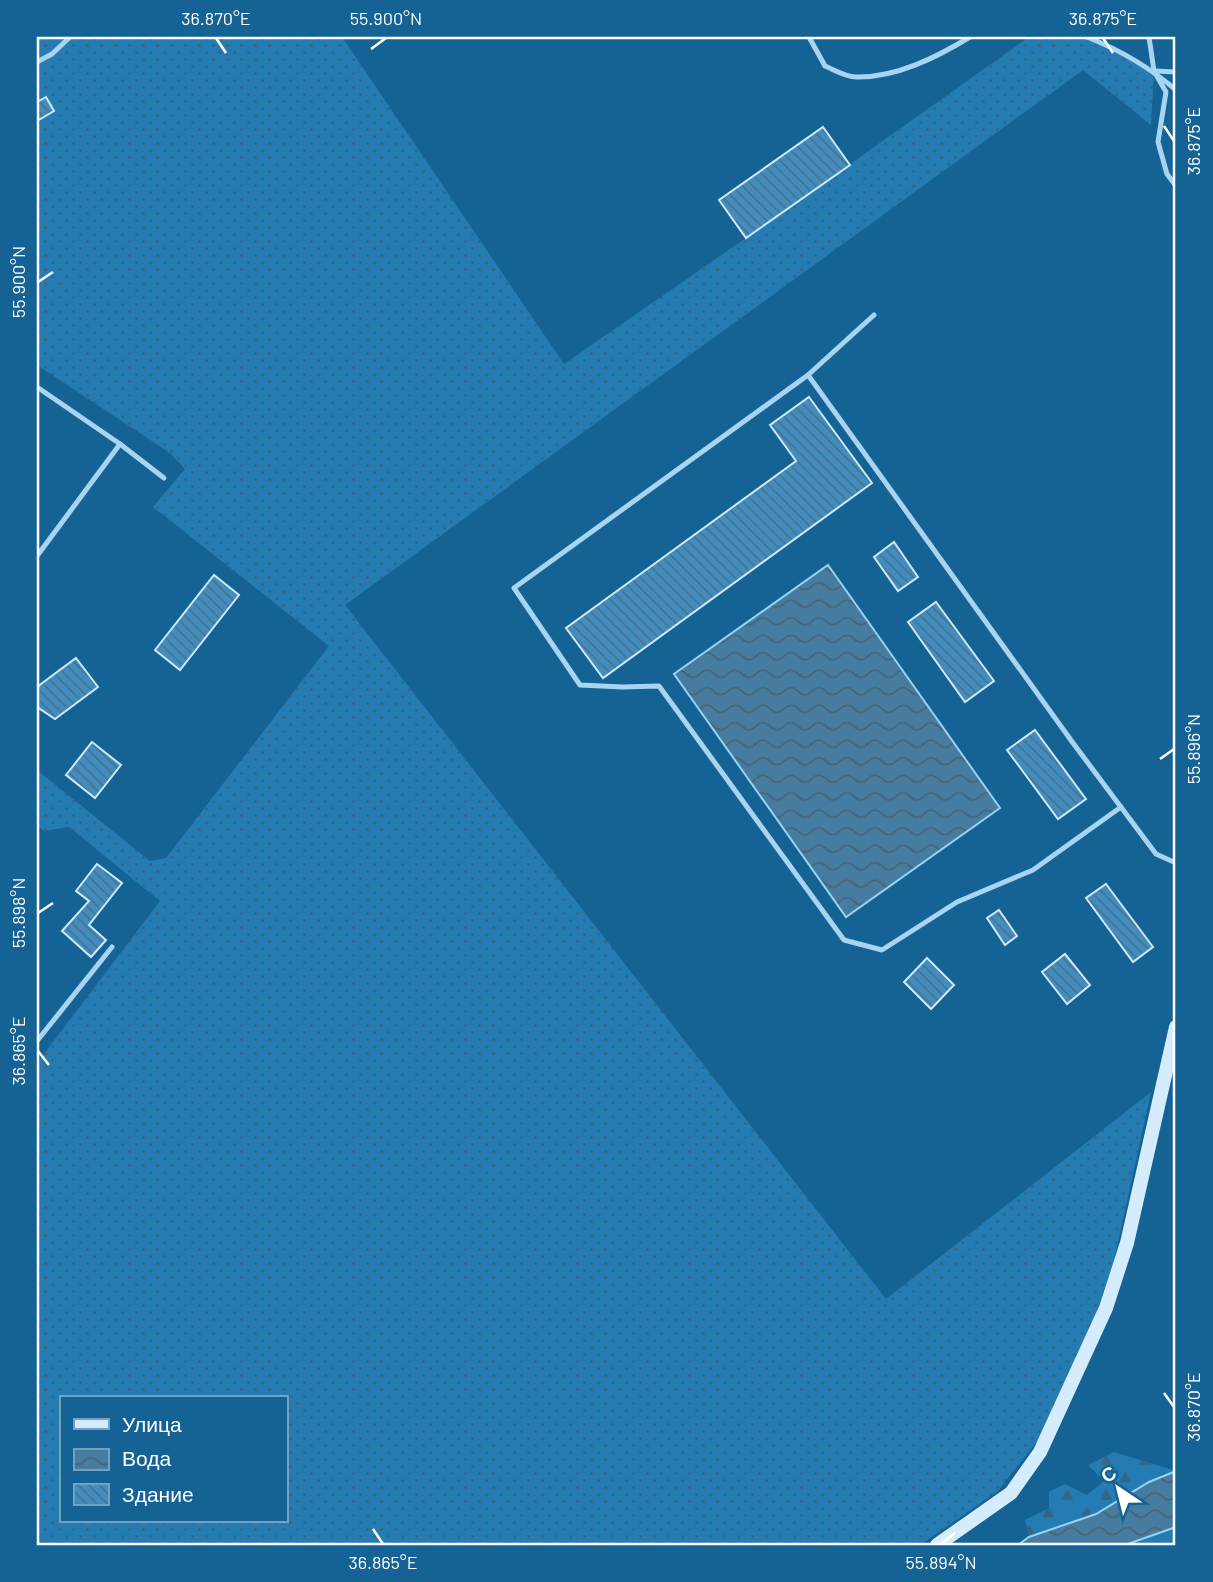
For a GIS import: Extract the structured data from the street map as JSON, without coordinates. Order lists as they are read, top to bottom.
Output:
{
  "legend": ["Улица", "Вода", "Здание"],
  "north": "top left",
  "coordinates": [
    "36.870°E",
    "55.900°N",
    "36.875°E",
    "55.896°N",
    "55.898°N",
    "36.865°E",
    "55.894°N"
  ]
}
